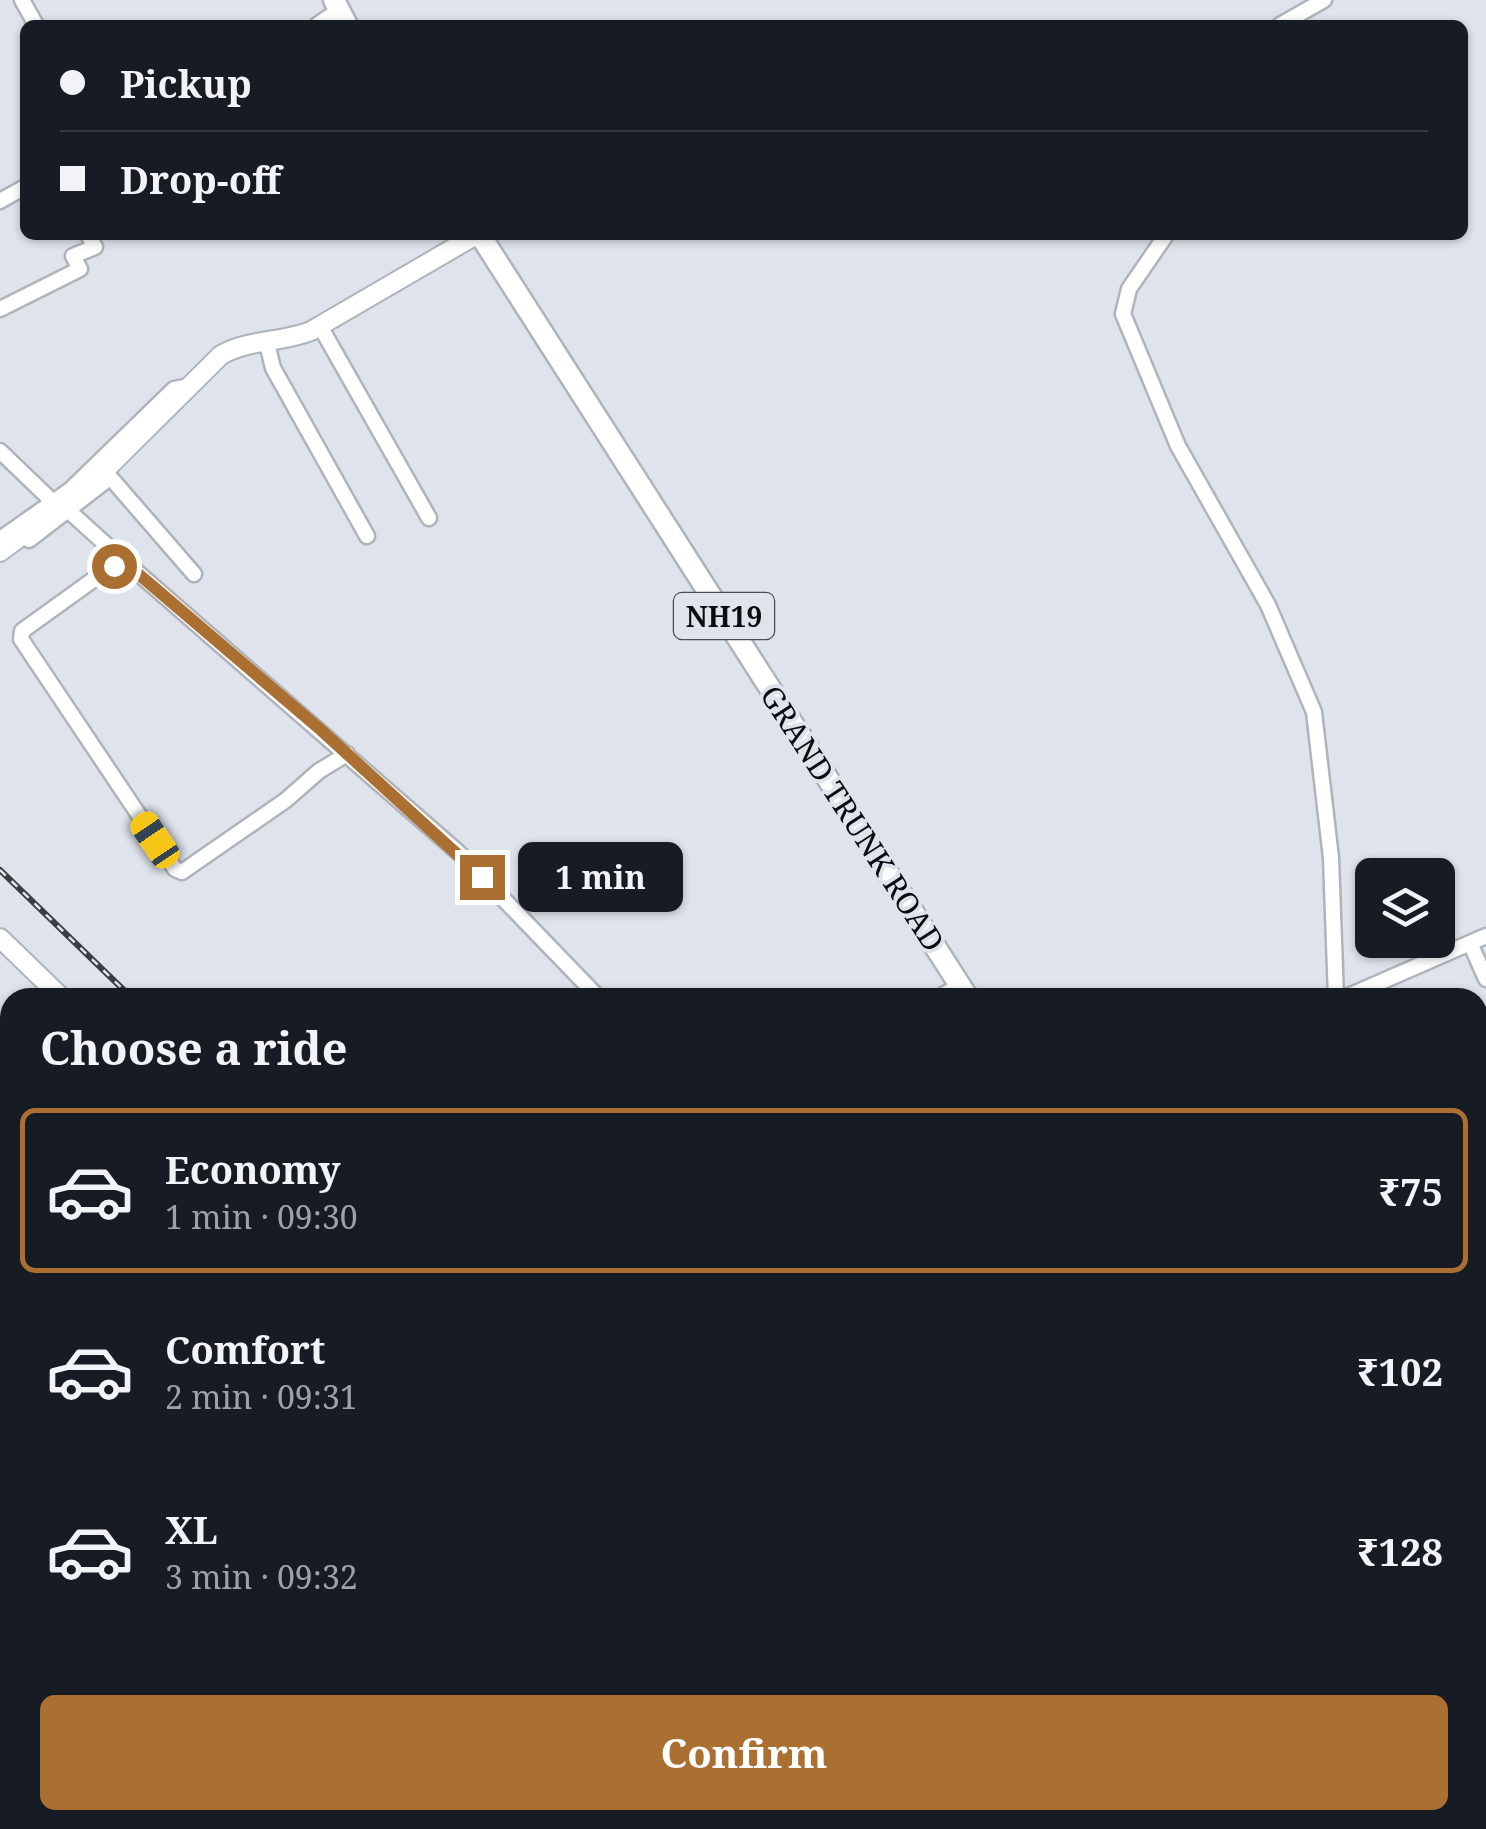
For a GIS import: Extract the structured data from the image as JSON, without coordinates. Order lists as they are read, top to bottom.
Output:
{
  "streets": {
    "highway": ["NH19", "GRAND TRUNK ROAD"]
  },
  "page": {
    "banner": ["Pickup", "Drop-off"],
    "bubble": "1 min",
    "heading": "Choose a ride",
    "list": [
      {
        "name": "Economy",
        "note": "1 min · 09:30",
        "value": "₹75"
      },
      {
        "name": "Comfort",
        "note": "2 min · 09:31",
        "value": "₹102"
      },
      {
        "name": "XL",
        "note": "3 min · 09:32",
        "value": "₹128"
      }
    ],
    "buttons": "Confirm"
  }
}
